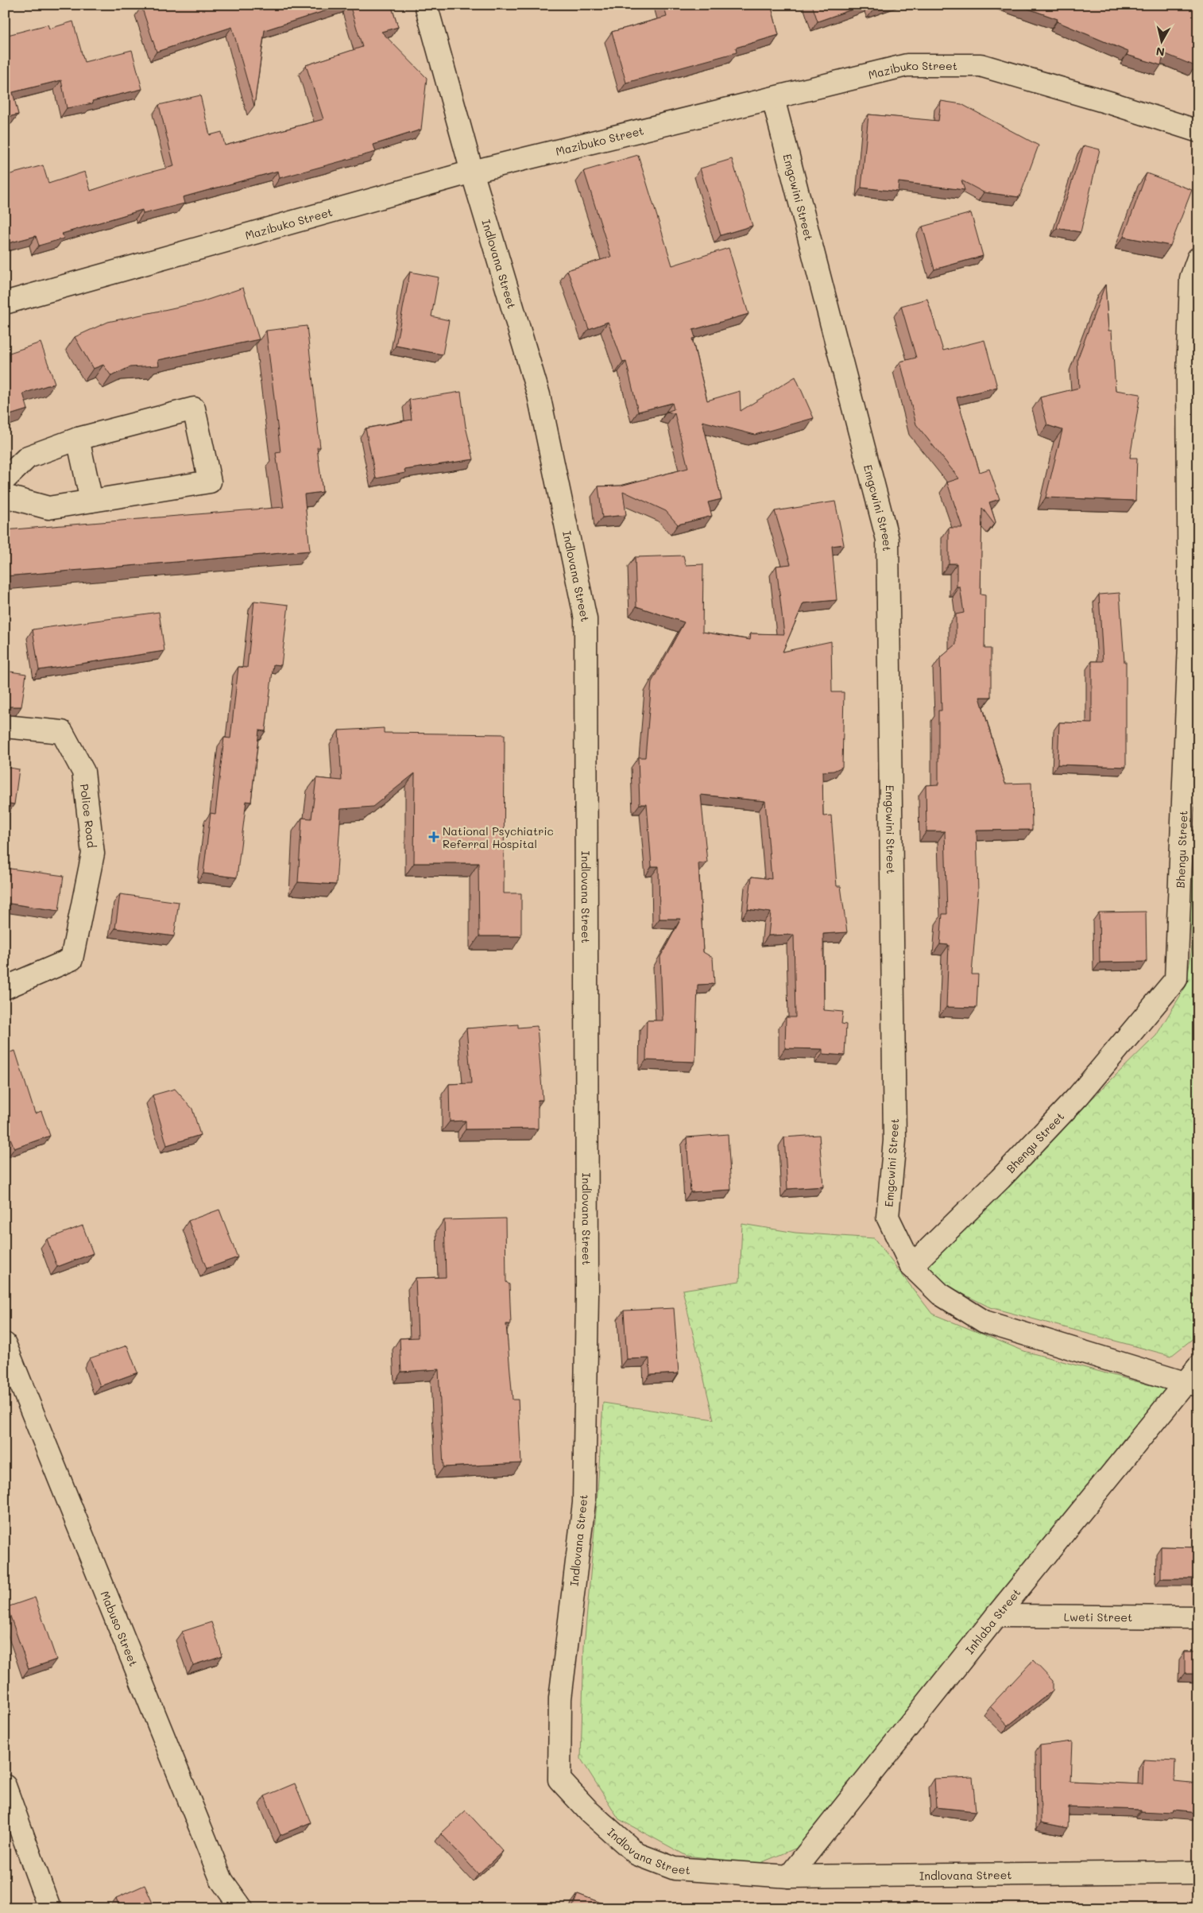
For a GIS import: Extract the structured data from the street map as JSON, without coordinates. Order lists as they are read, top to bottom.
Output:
{
  "streets": {
    "street": [
      "Mazibuko Street",
      "Emgcwini Street",
      "Indlovana Street",
      "Police Road",
      "Bhengu Street",
      "Lweti Street",
      "Inhlaba Street",
      "Mabuso Street"
    ]
  },
  "crossings": [
    ["Mazibuko Street", "Emgcwini Street"],
    ["Mazibuko Street", "Indlovana Street"],
    ["Emgcwini Street", "Bhengu Street"],
    ["Emgcwini Street", "Inhlaba Street"],
    ["Indlovana Street", "Inhlaba Street"],
    ["Lweti Street", "Inhlaba Street"]
  ],
  "places": {
    "health": ["National Psychiatric Referral Hospital"]
  },
  "north": "bottom"
}
